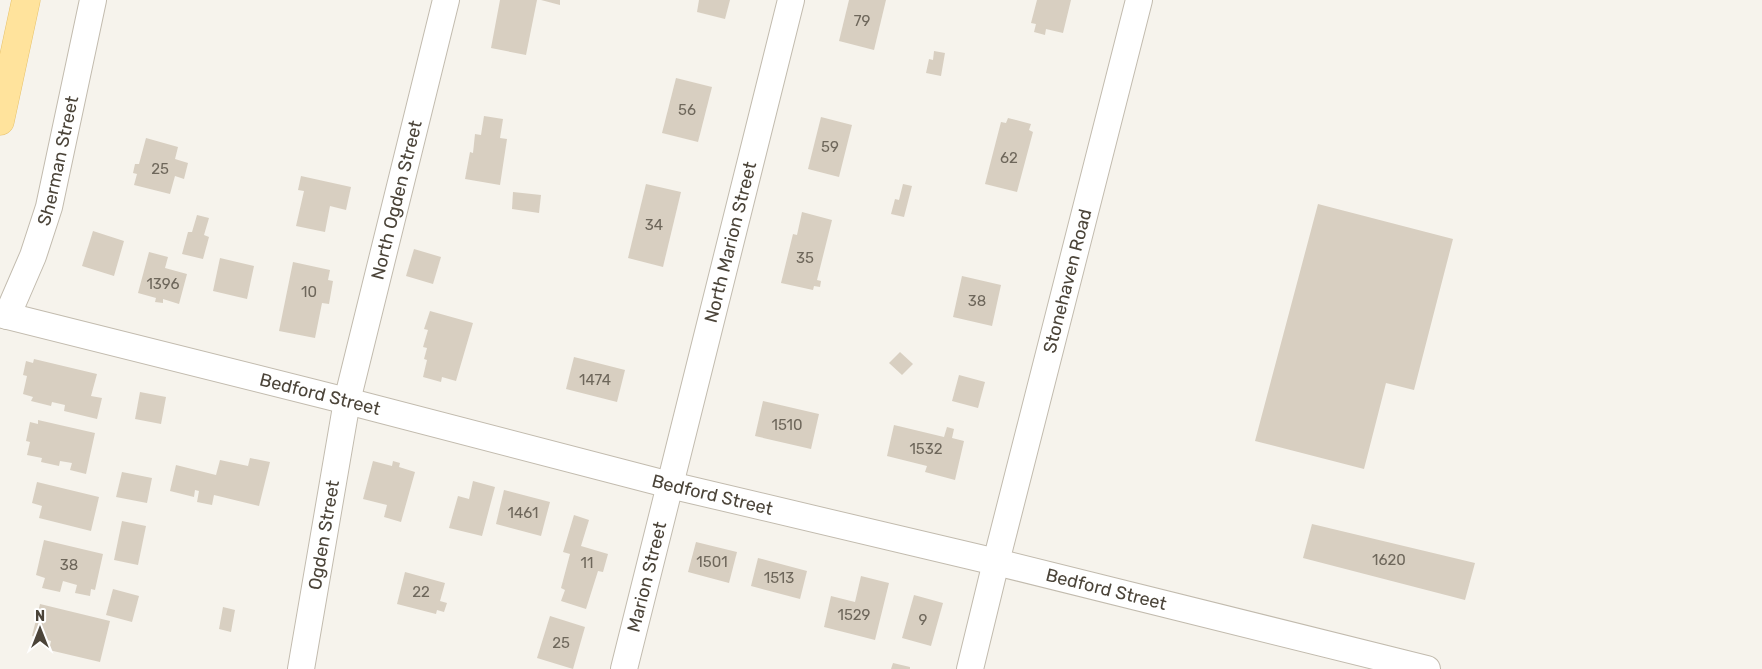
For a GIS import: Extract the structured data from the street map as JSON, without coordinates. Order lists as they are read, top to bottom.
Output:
{
  "streets": {
    "street": [
      "Sherman Street",
      "North Ogden Street",
      "North Marion Street",
      "Stonehaven Road",
      "Bedford Street",
      "Ogden Street",
      "Marion Street"
    ]
  },
  "crossings": [
    ["Sherman Street", "Bedford Street"],
    ["North Ogden Street", "Bedford Street"],
    ["North Ogden Street", "Ogden Street"],
    ["North Marion Street", "Bedford Street"],
    ["North Marion Street", "Marion Street"],
    ["Stonehaven Road", "Bedford Street"],
    ["Bedford Street", "Ogden Street"],
    ["Bedford Street", "Marion Street"]
  ],
  "house_numbers": [
    "79",
    "56",
    "59",
    "62",
    "25",
    "34",
    "35",
    "1396",
    "10",
    "38",
    "1474",
    "1510",
    "1532",
    "1461",
    "1620",
    "1501",
    "11",
    "38",
    "1513",
    "22",
    "1529",
    "9",
    "25"
  ],
  "north": "top"
}
